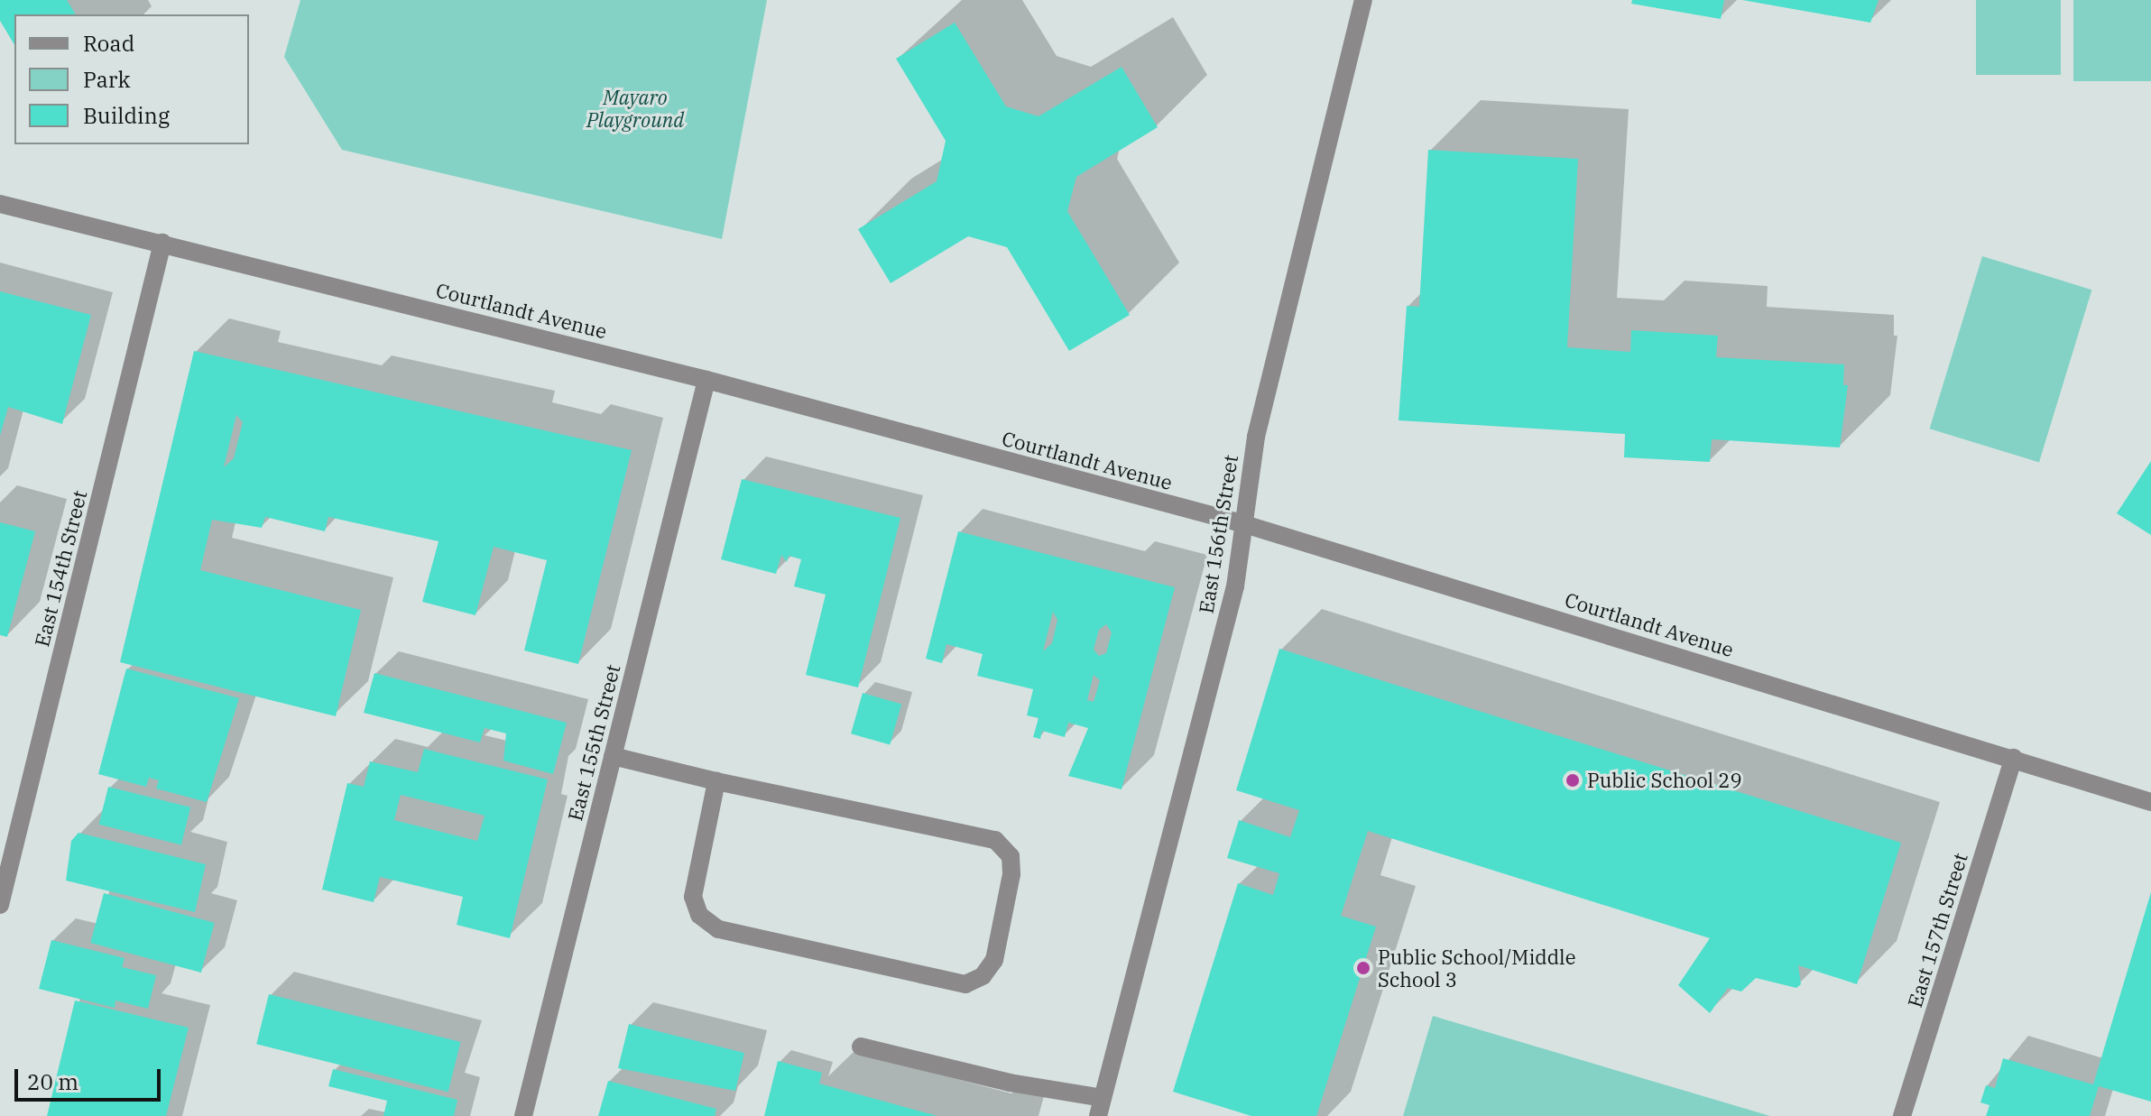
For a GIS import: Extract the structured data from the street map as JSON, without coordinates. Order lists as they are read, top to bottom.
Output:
{
  "streets": {
    "street": [
      "Courtlandt Avenue",
      "East 156th Street",
      "East 154th Street",
      "East 155th Street",
      "East 157th Street"
    ]
  },
  "crossings": [
    ["Courtlandt Avenue", "East 156th Street"],
    ["Courtlandt Avenue", "East 154th Street"],
    ["Courtlandt Avenue", "East 155th Street"],
    ["Courtlandt Avenue", "East 157th Street"]
  ],
  "parks": ["Mayaro Playground"],
  "places": ["Public School 29", "Public School/Middle School 3"],
  "legend": ["Road", "Park", "Building"],
  "scale_bar": "20 m"
}
